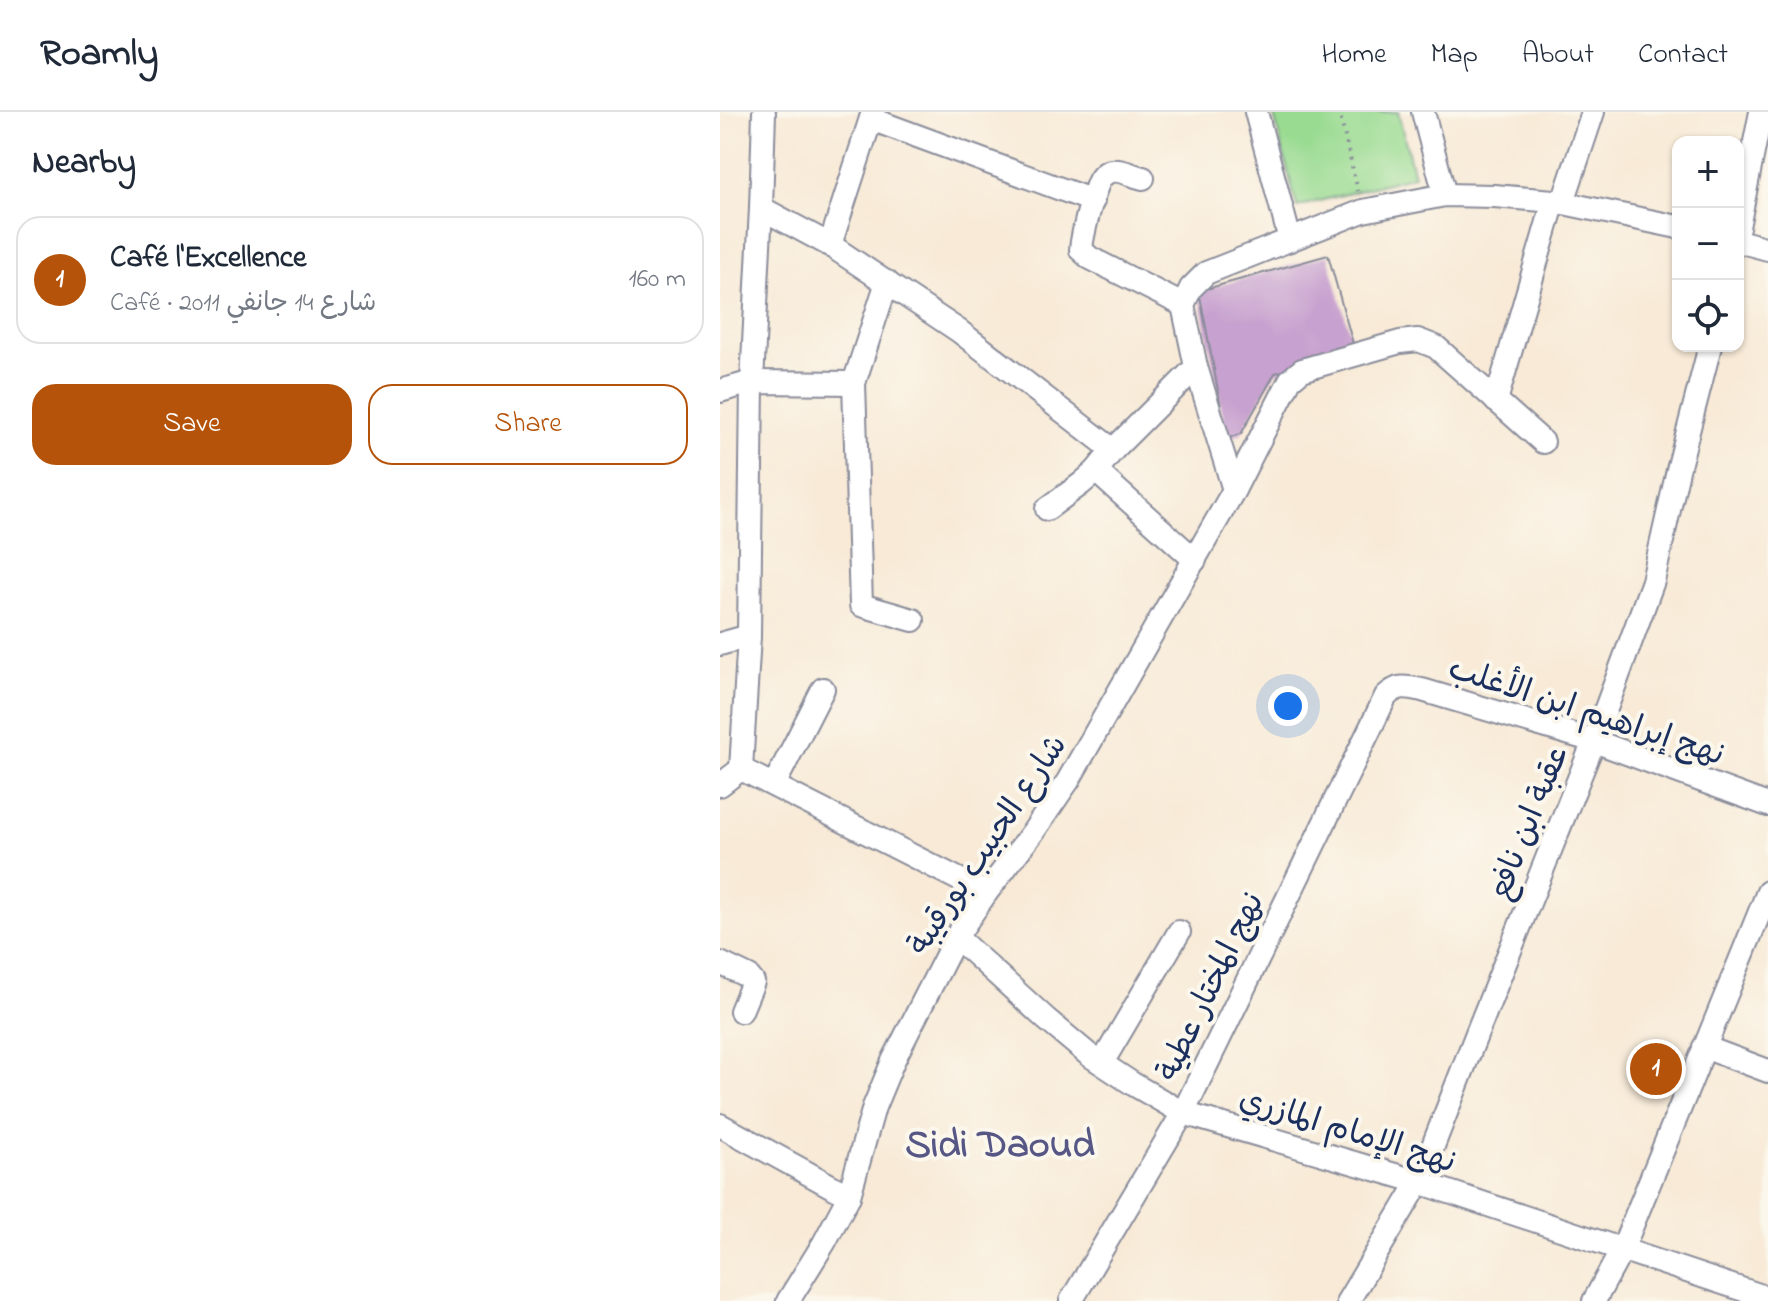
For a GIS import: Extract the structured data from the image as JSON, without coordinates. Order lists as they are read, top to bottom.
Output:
{
  "streets": {
    "street": [
      "نهج إبراهيم ابن الأغلب",
      "عقبة ابن نافع",
      "شارع الحبيب بورقيبة",
      "نهج المختار عطية",
      "نهج الإمام المازري"
    ]
  },
  "crossings": [
    ["نهج إبراهيم ابن الأغلب", "عقبة ابن نافع"],
    ["نهج إبراهيم ابن الأغلب", "نهج المختار عطية"],
    ["عقبة ابن نافع", "نهج الإمام المازري"],
    ["شارع الحبيب بورقيبة", "نهج الإمام المازري"],
    ["نهج المختار عطية", "نهج الإمام المازري"]
  ],
  "districts": ["Sidi Daoud"],
  "page": {
    "header": "Roamly",
    "nav": [
      "Home",
      "Map",
      "About",
      "Contact"
    ],
    "heading": "Nearby",
    "map_buttons": ["+", "−"],
    "list": [
      {
        "mark": "1",
        "name": "Café l'Excellence",
        "note": "Café · شارع 14 جانفي 2011",
        "value": "160 m"
      }
    ],
    "buttons": ["Save", "Share"],
    "pins": "1"
  }
}
